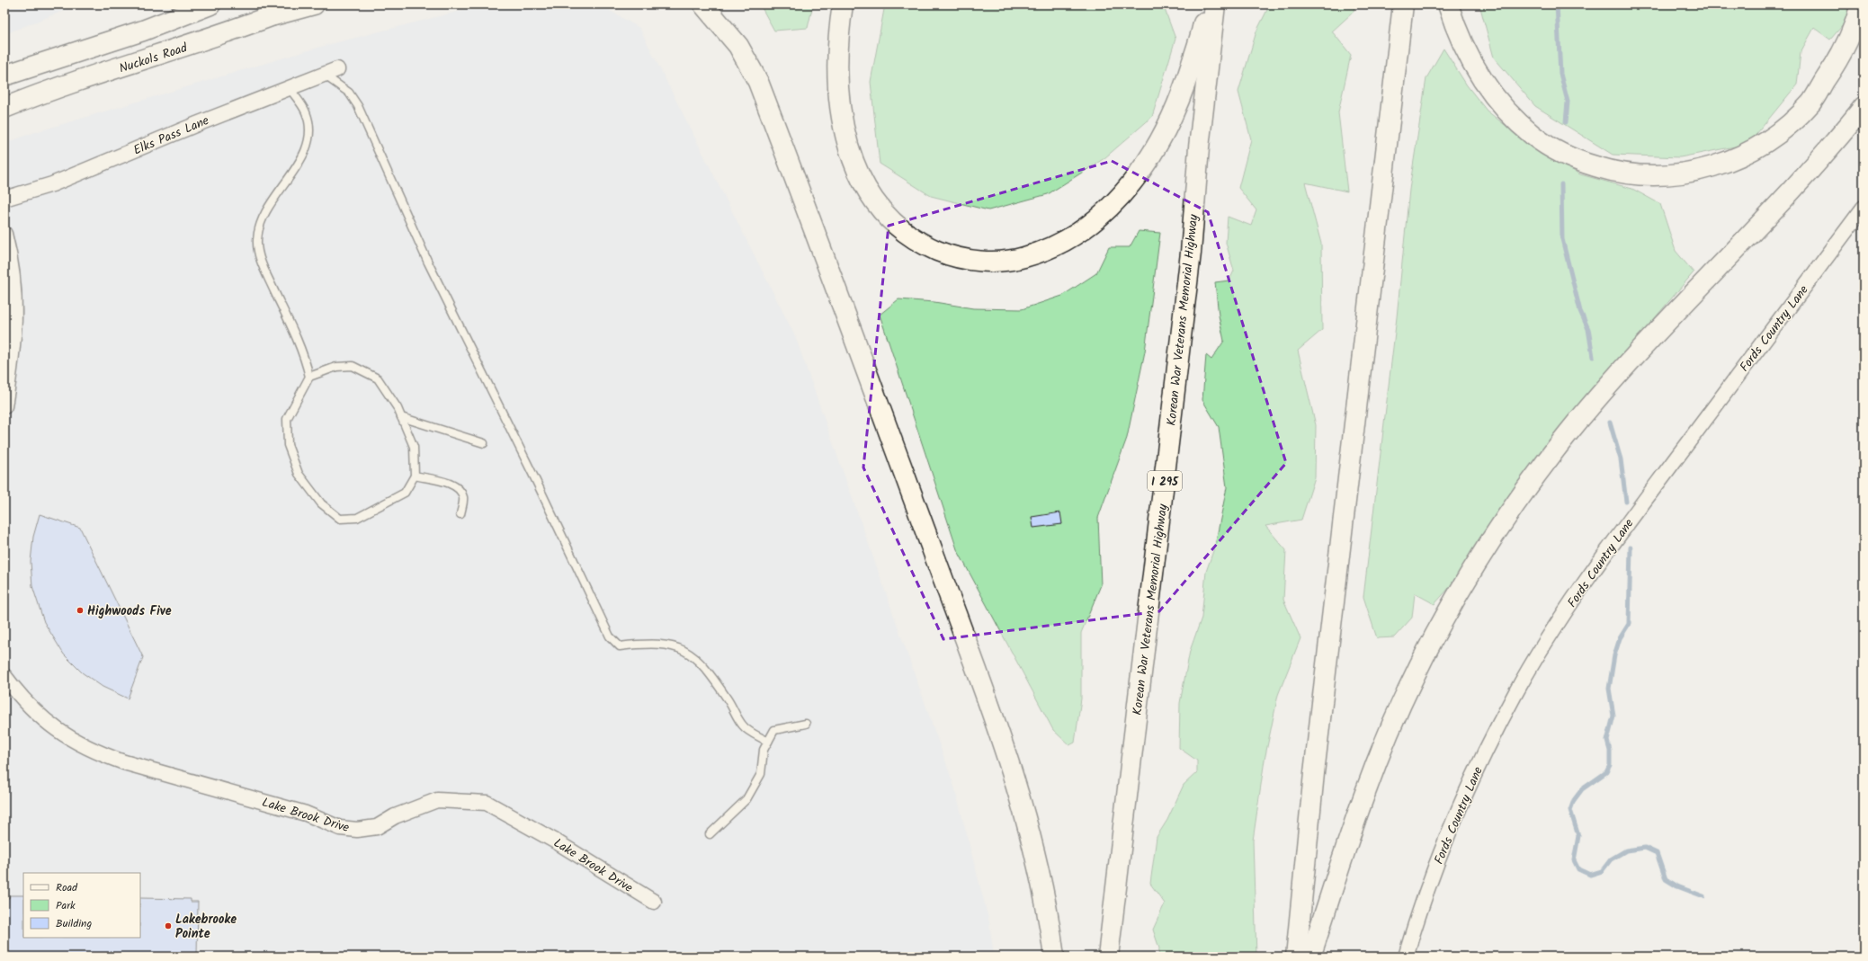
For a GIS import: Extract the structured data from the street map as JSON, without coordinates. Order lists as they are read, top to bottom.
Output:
{
  "streets": {
    "main road": ["Nuckols Road", "Korean War Veterans Memorial Highway", "I 295"],
    "street": ["Elks Pass Lane", "Fords Country Lane", "Lake Brook Drive"]
  },
  "places": ["Highwoods Five", "Lakebrooke Pointe"],
  "legend": ["Road", "Park", "Building"]
}
